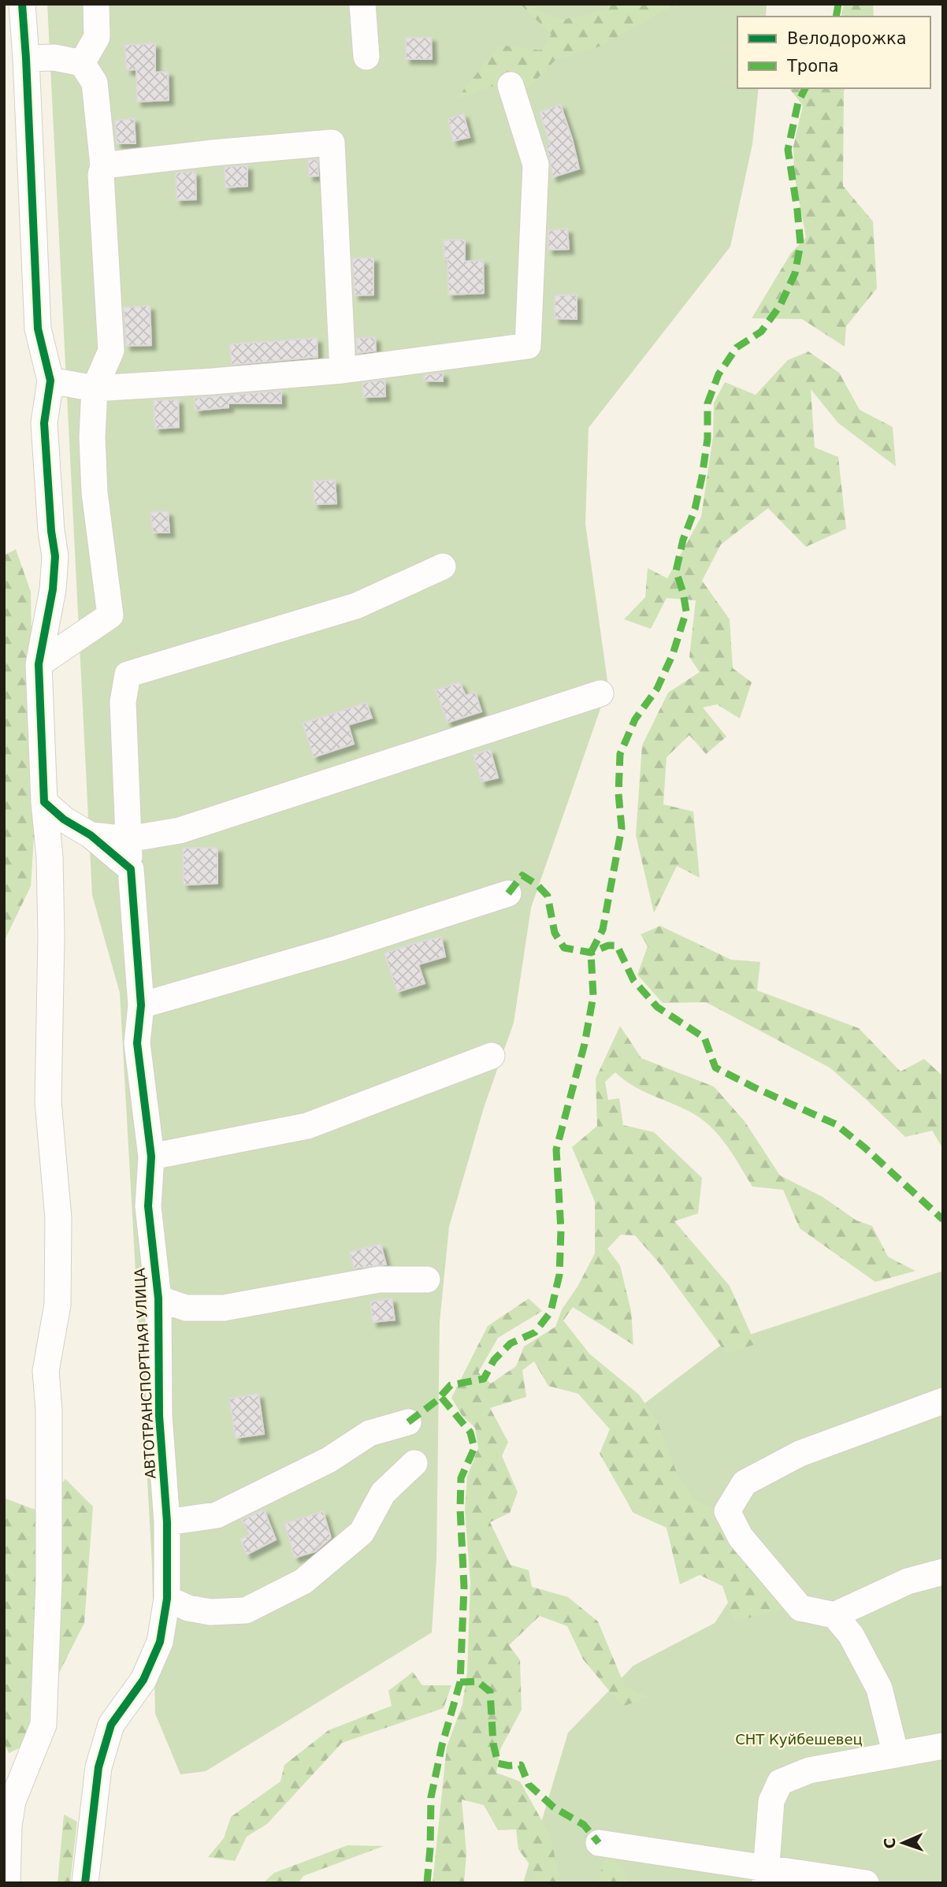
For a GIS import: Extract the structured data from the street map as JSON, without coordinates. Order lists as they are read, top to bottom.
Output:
{
  "streets": {
    "street": ["АВТОТРАНСПОРТНАЯ УЛИЦА"]
  },
  "parks": ["СНТ Куйбешевец"],
  "legend": ["Велодорожка", "Тропа"],
  "north": "left"
}
